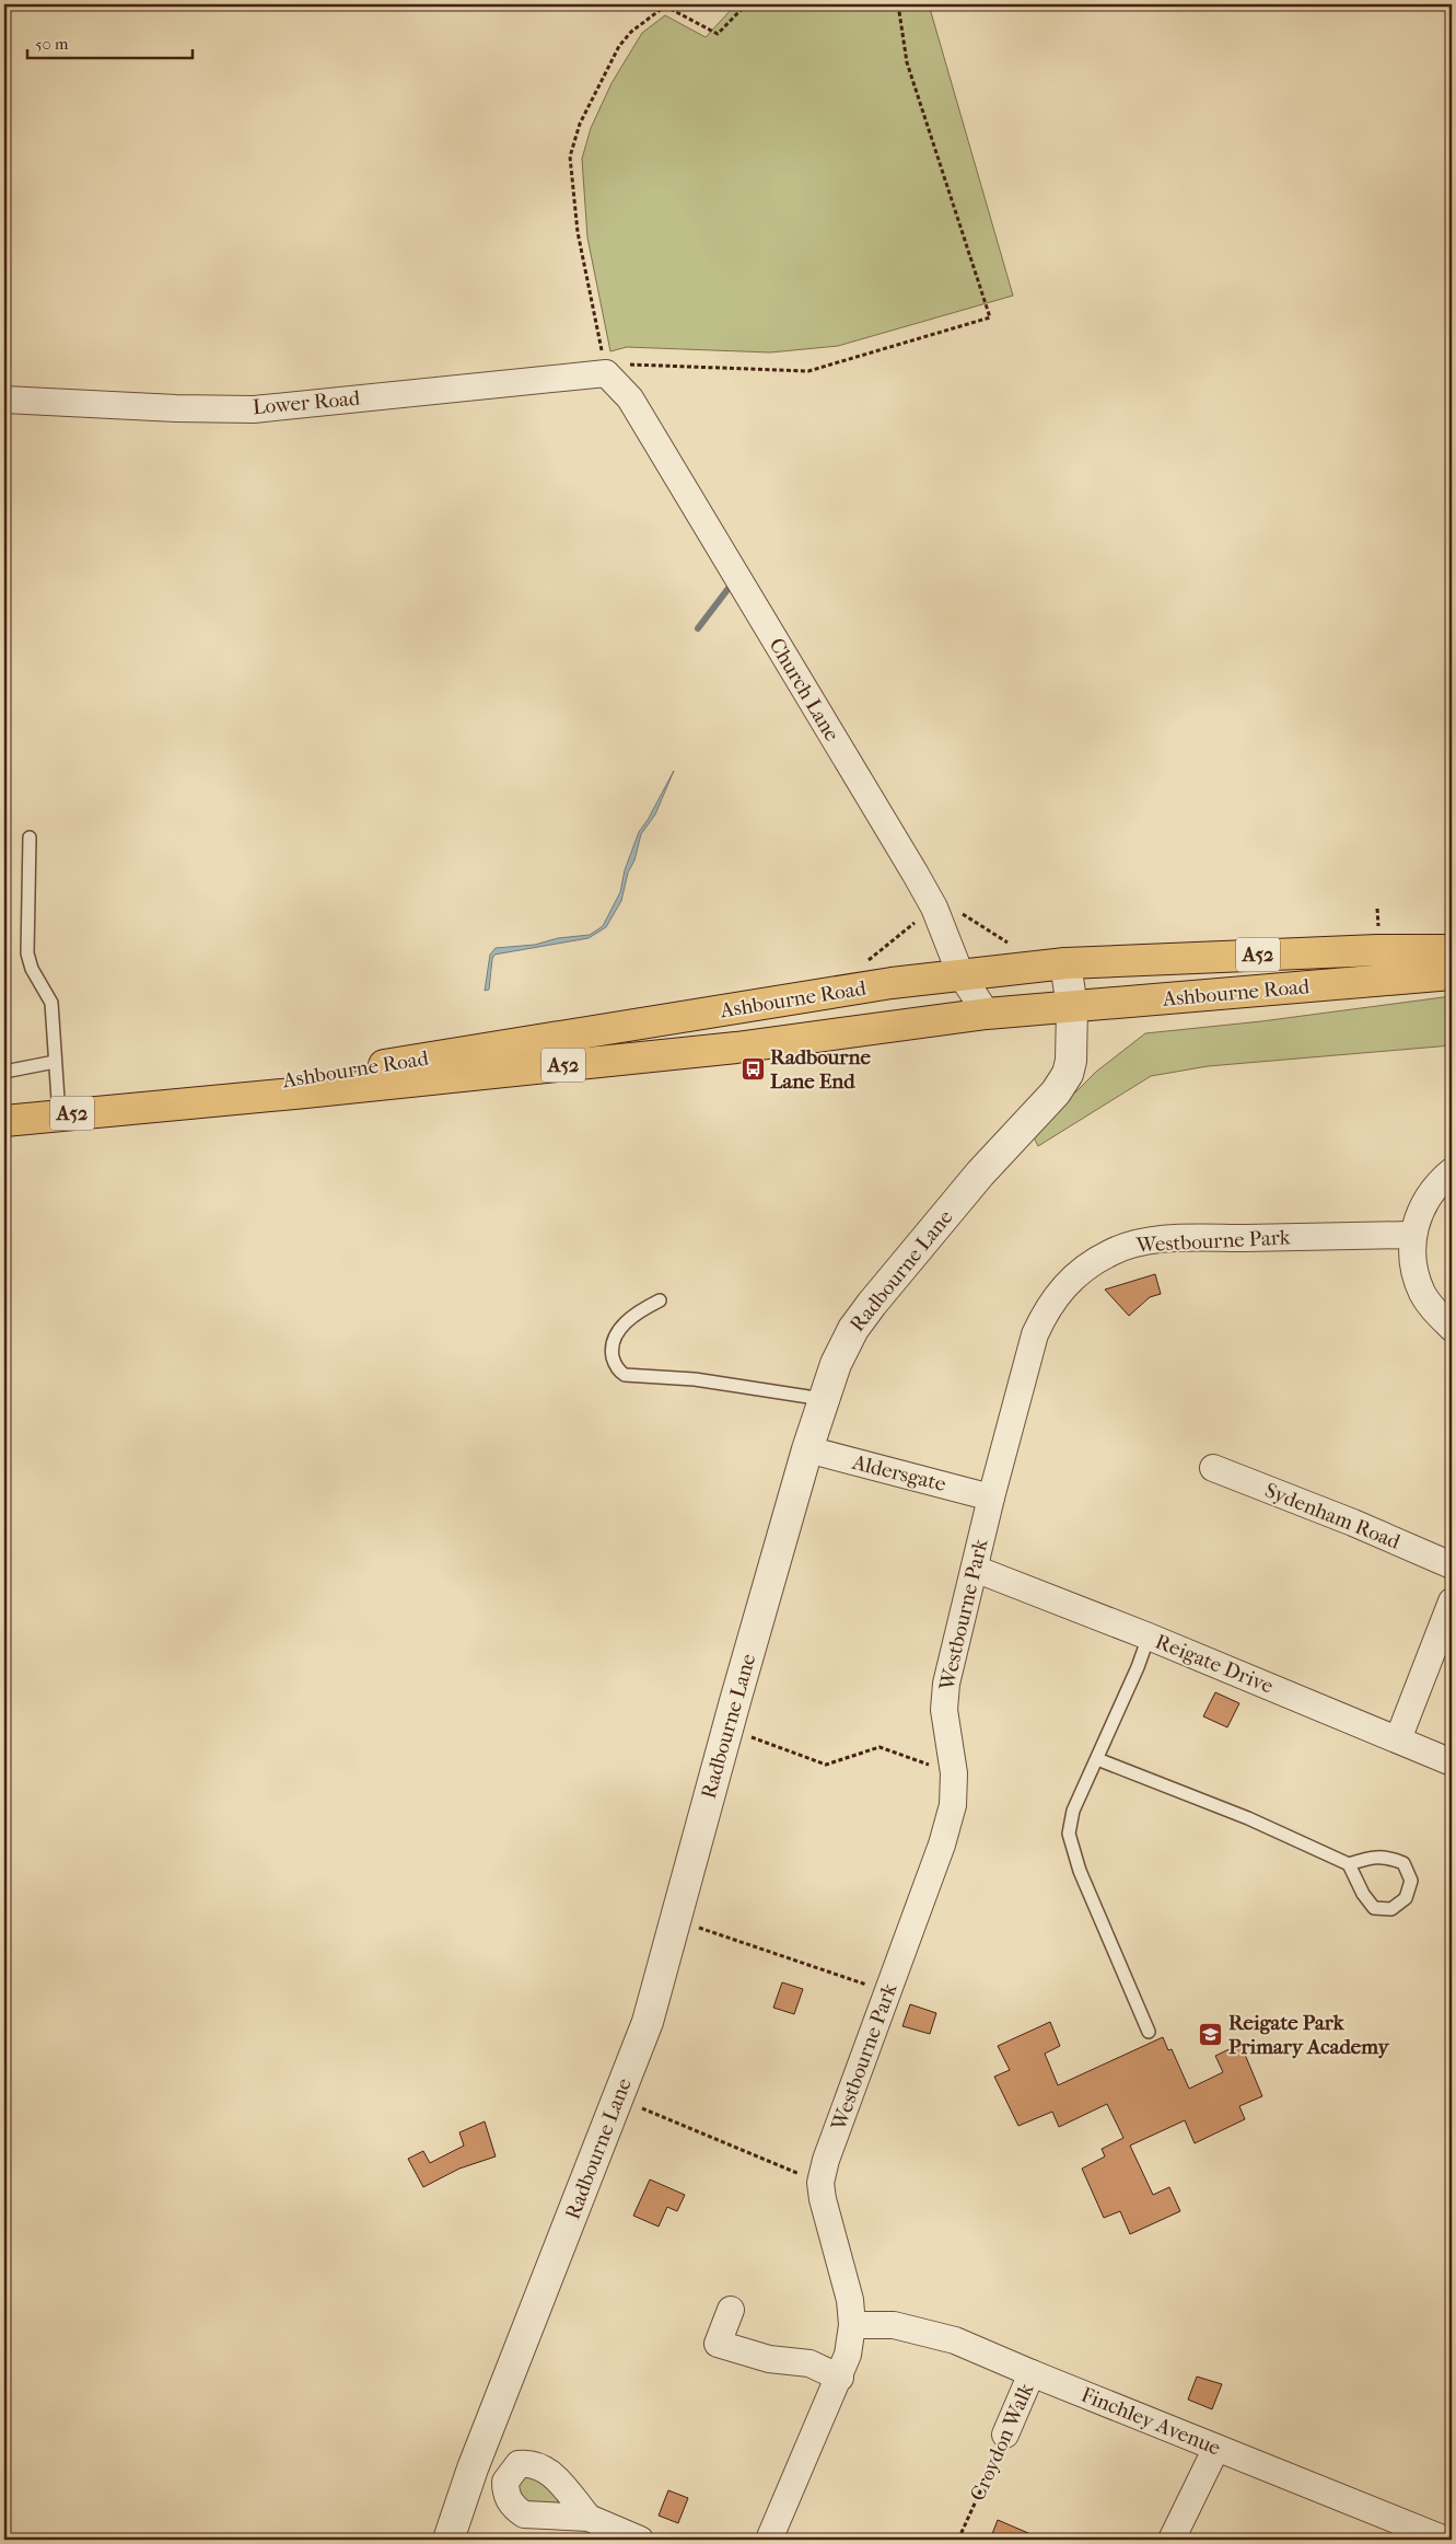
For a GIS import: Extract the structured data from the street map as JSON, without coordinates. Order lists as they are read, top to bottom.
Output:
{
  "streets": {
    "highway": ["A52", "Ashbourne Road"],
    "street": [
      "Lower Road",
      "Church Lane",
      "Westbourne Park",
      "Radbourne Lane",
      "Aldersgate",
      "Sydenham Road",
      "Reigate Drive",
      "Finchley Avenue",
      "Croydon Walk"
    ]
  },
  "crossings": [
    ["Lower Road", "Church Lane"],
    ["Church Lane", "Ashbourne Road"],
    ["Ashbourne Road", "Radbourne Lane"],
    ["Westbourne Park", "Aldersgate"],
    ["Westbourne Park", "Reigate Drive"],
    ["Westbourne Park", "Finchley Avenue"],
    ["Radbourne Lane", "Aldersgate"],
    ["Finchley Avenue", "Croydon Walk"]
  ],
  "places": {
    "bus stop": ["Radbourne Lane End"],
    "school or university": ["Reigate Park Primary Academy"]
  },
  "scale_bar": "50 m"
}
